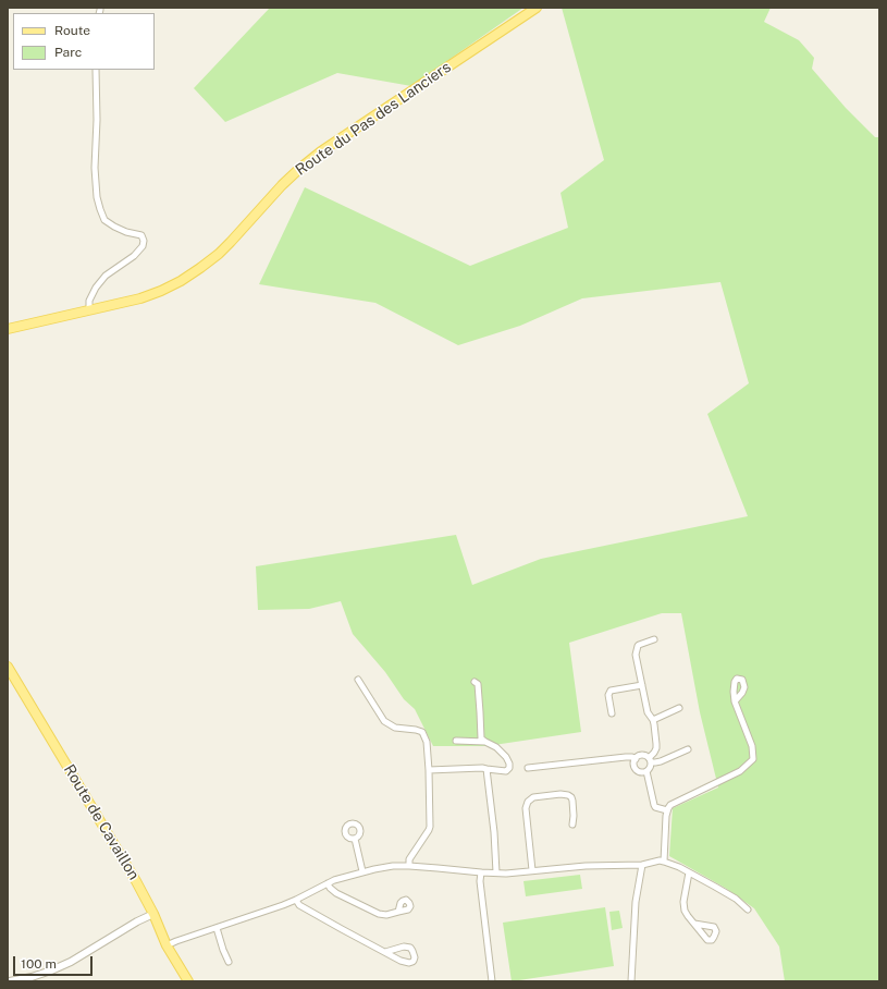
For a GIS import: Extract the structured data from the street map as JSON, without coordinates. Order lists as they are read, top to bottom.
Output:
{
  "streets": {
    "main road": ["Route du Pas des Lanciers", "Route de Cavaillon"]
  },
  "legend": ["Route", "Parc"],
  "scale_bar": "100 m"
}
